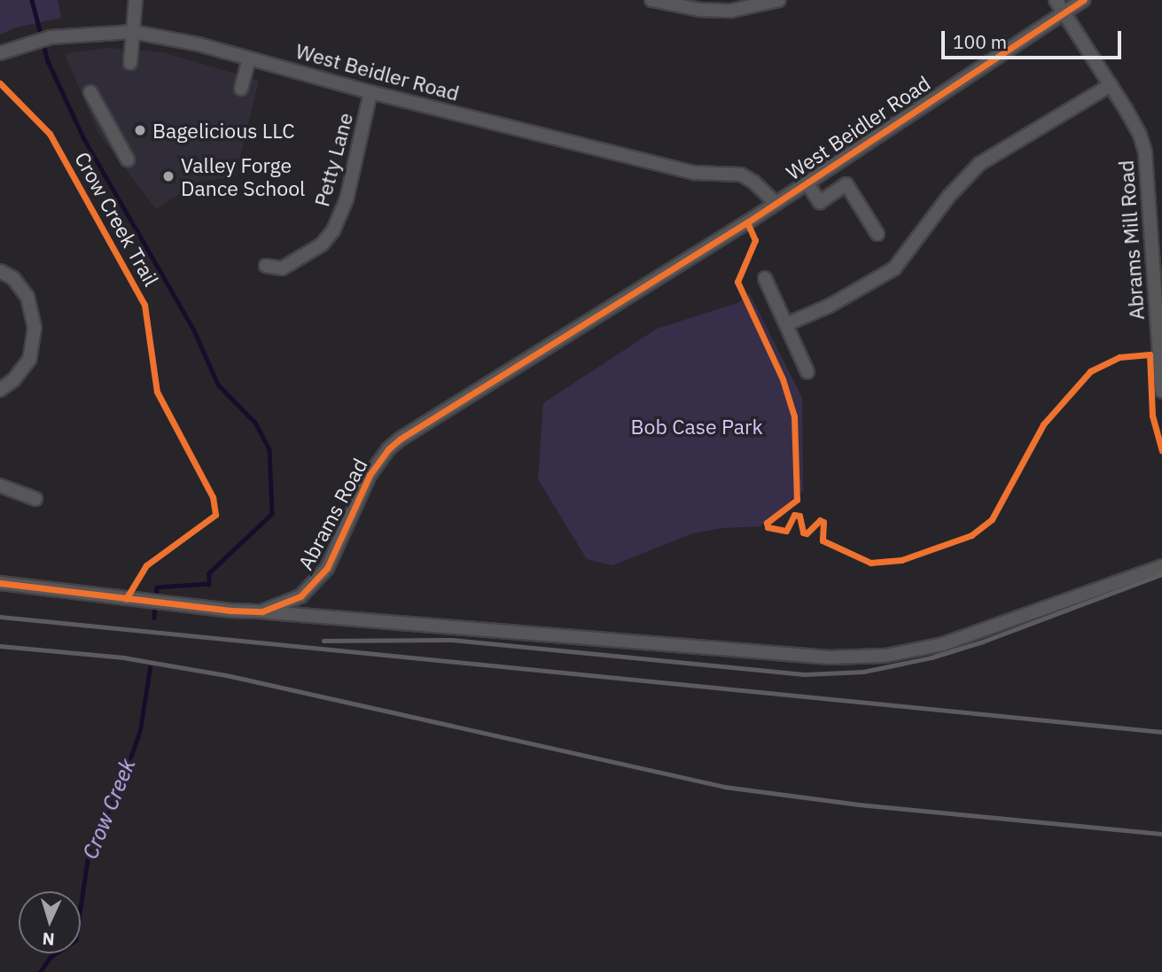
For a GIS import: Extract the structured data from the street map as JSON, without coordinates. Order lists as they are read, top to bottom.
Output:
{
  "streets": {
    "street": [
      "West Beidler Road",
      "Petty Lane",
      "Abrams Mill Road",
      "Abrams Road"
    ],
    "cycle path": ["Crow Creek Trail"]
  },
  "crossings": [
    ["West Beidler Road", "Petty Lane"],
    ["West Beidler Road", "Abrams Mill Road"],
    ["West Beidler Road", "Abrams Road"]
  ],
  "water": ["Crow Creek"],
  "parks": ["Bob Case Park"],
  "places": ["Bagelicious LLC", "Valley Forge Dance School"],
  "scale_bar": "100 m",
  "north": "bottom"
}
